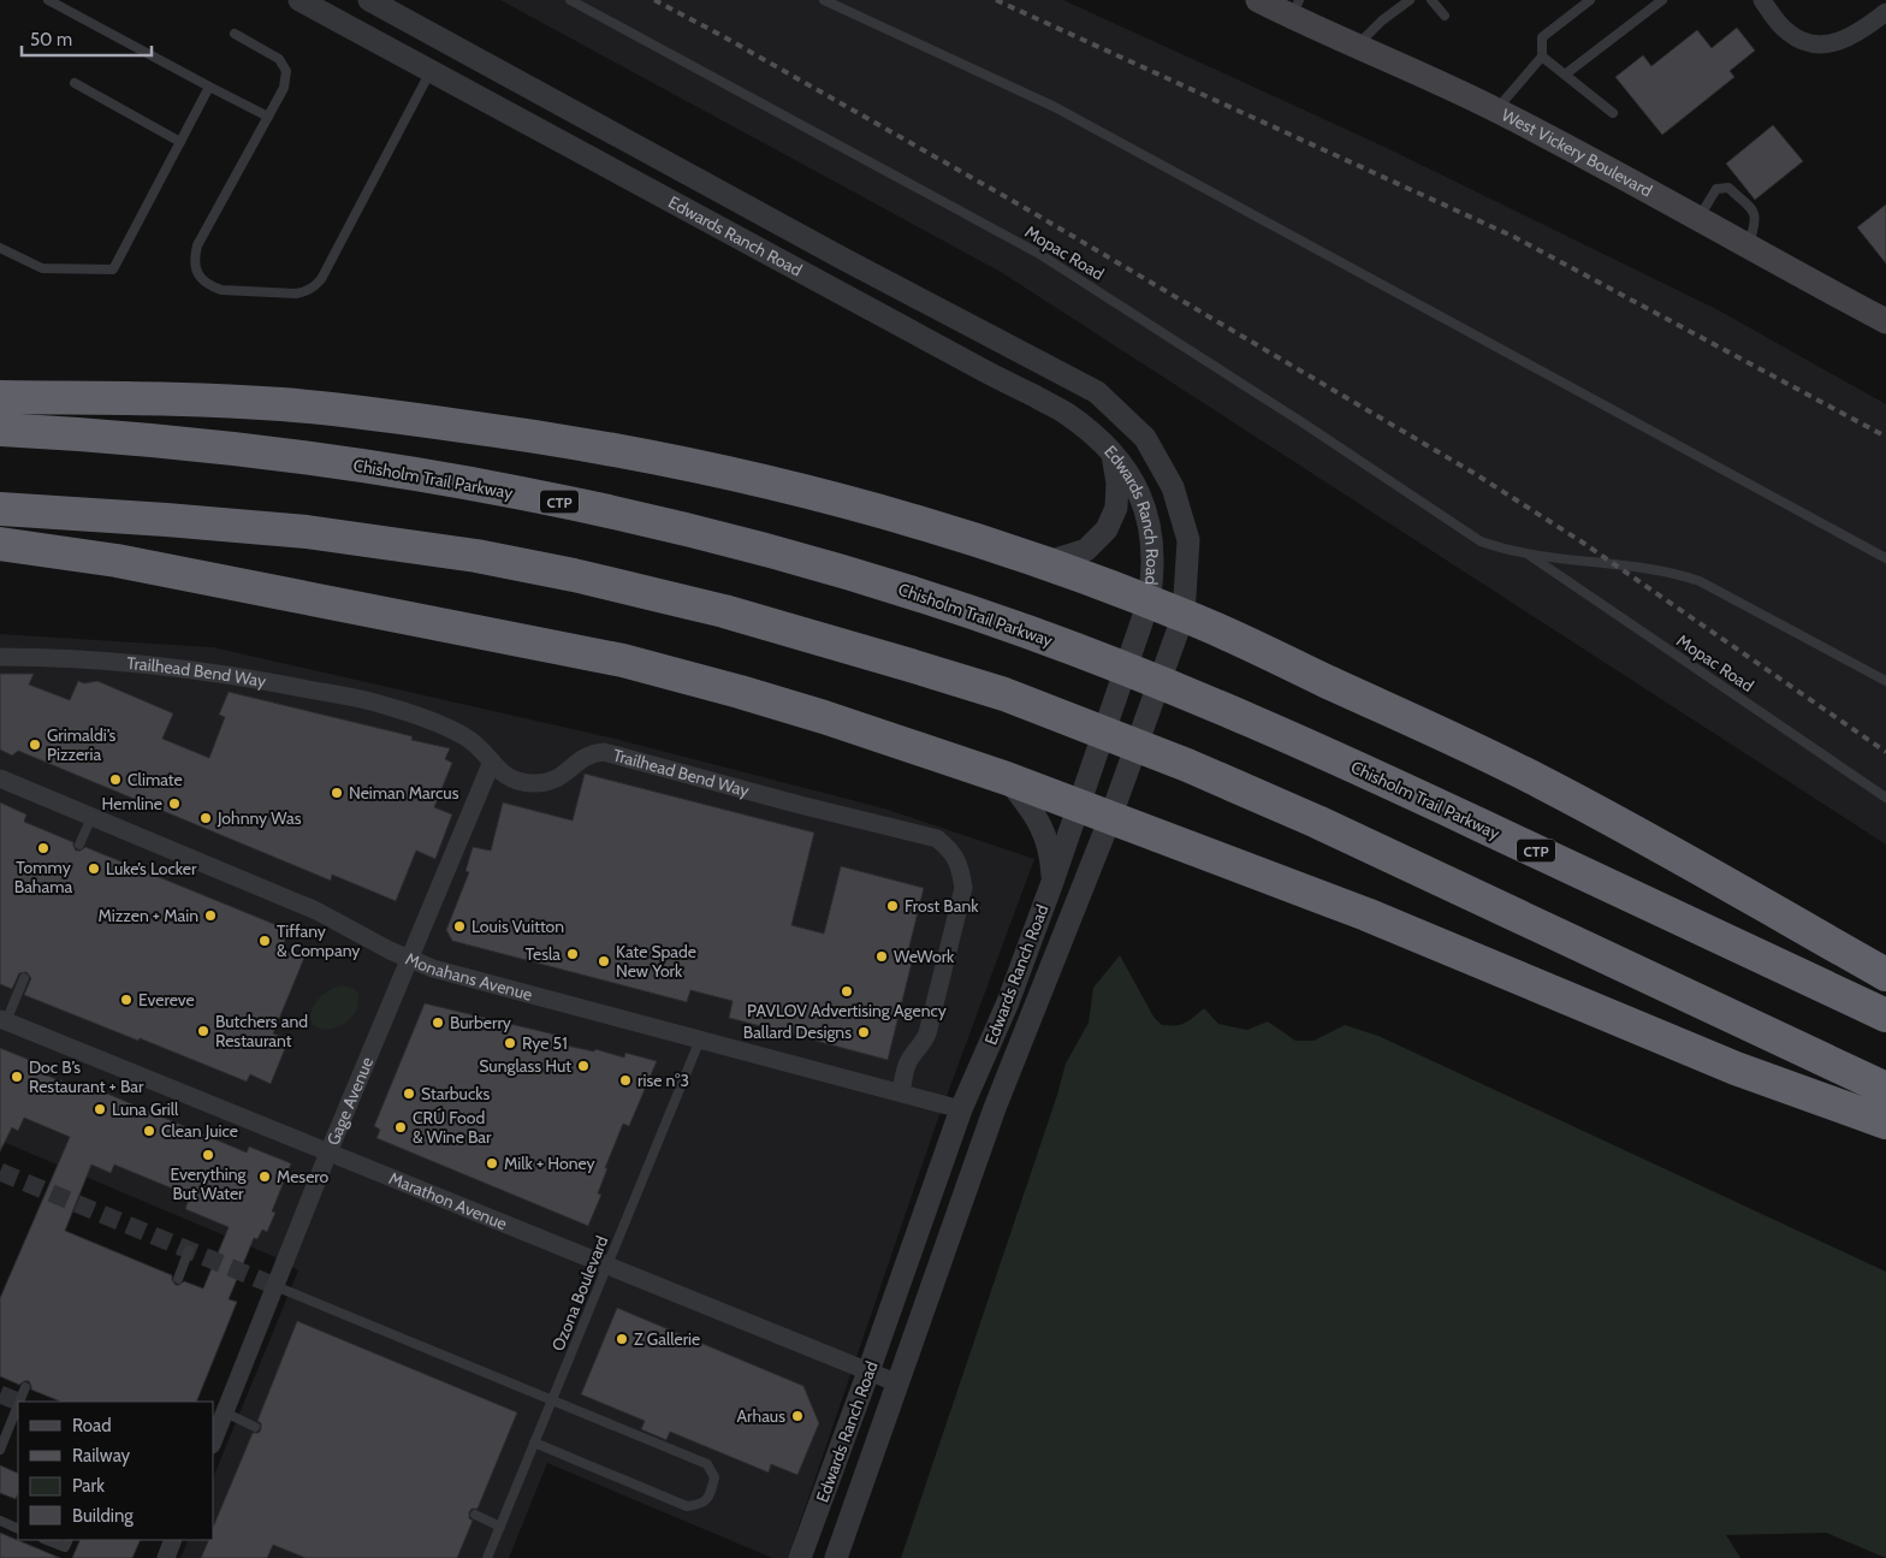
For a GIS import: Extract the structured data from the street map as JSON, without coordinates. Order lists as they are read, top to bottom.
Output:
{
  "streets": {
    "highway": ["Chisholm Trail Parkway", "CTP"],
    "main road": ["West Vickery Boulevard"],
    "street": [
      "Edwards Ranch Road",
      "Trailhead Bend Way",
      "Monahans Avenue",
      "Gage Avenue",
      "Marathon Avenue"
    ],
    "lane": ["Mopac Road", "Ozona Boulevard"]
  },
  "crossings": [
    ["Edwards Ranch Road", "Monahans Avenue"],
    ["Edwards Ranch Road", "Marathon Avenue"],
    ["Trailhead Bend Way", "Monahans Avenue"],
    ["Trailhead Bend Way", "Gage Avenue"],
    ["Monahans Avenue", "Gage Avenue"],
    ["Monahans Avenue", "Ozona Boulevard"],
    ["Gage Avenue", "Marathon Avenue"],
    ["Marathon Avenue", "Ozona Boulevard"]
  ],
  "places": [
    "Grimaldi’s Pizzeria",
    "Climate",
    "Neiman Marcus",
    "Hemline",
    "Johnny Was",
    "Tommy Bahama",
    "Luke’s Locker",
    "Frost Bank",
    "Mizzen + Main",
    "Louis Vuitton",
    "Tiffany & Company",
    "Tesla",
    "WeWork",
    "Kate Spade New York",
    "PAVLOV Advertising Agency",
    "Evereve",
    "Burberry",
    "Butchers and Restaurant",
    "Ballard Designs",
    "Rye 51",
    "Sunglass Hut",
    "Doc B’s Restaurant + Bar",
    "rise n°3",
    "Starbucks",
    "Luna Grill",
    "CRÚ Food & Wine Bar",
    "Clean Juice",
    "Everything But Water",
    "Milk + Honey",
    "Mesero",
    "Z Gallerie",
    "Arhaus"
  ],
  "legend": [
    "Road",
    "Railway",
    "Park",
    "Building"
  ],
  "scale_bar": "50 m"
}
